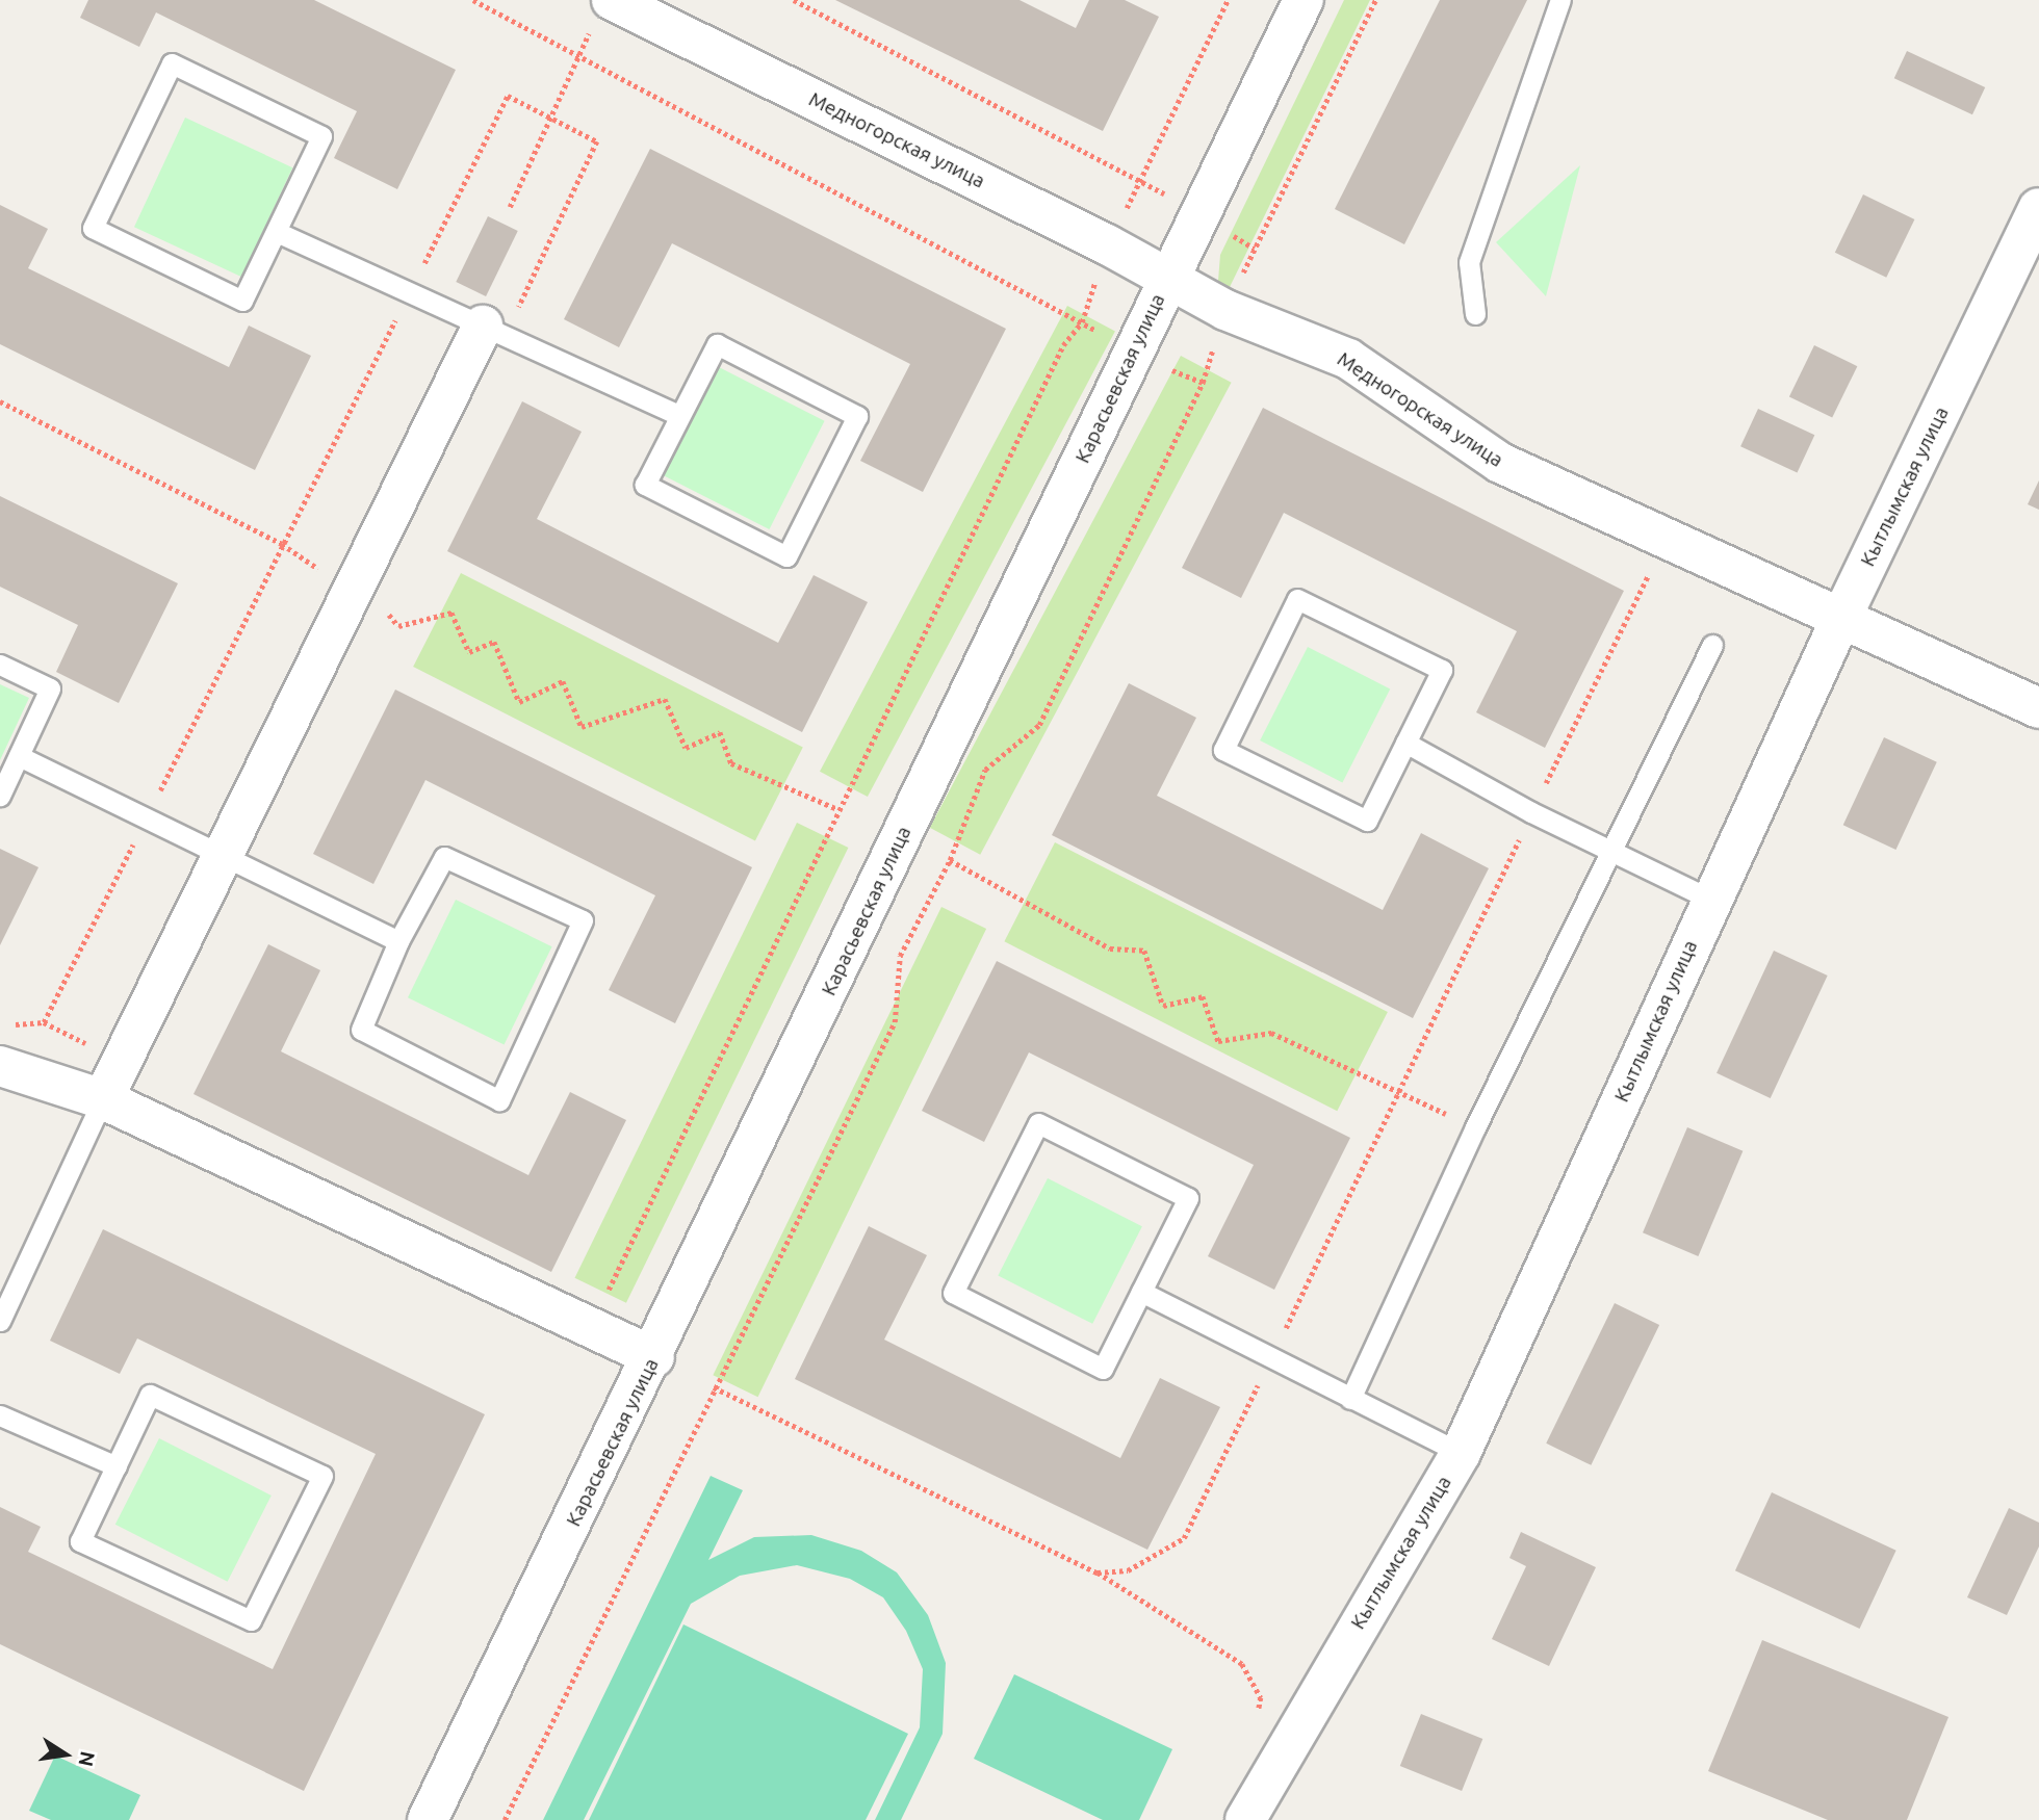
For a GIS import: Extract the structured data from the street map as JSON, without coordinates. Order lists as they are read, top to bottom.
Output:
{
  "streets": {
    "street": ["Медногорская улица", "Карасьевская улица", "Кытлымская улица"]
  },
  "crossings": [
    ["Медногорская улица", "Карасьевская улица"],
    ["Медногорская улица", "Кытлымская улица"]
  ],
  "north": "right"
}
